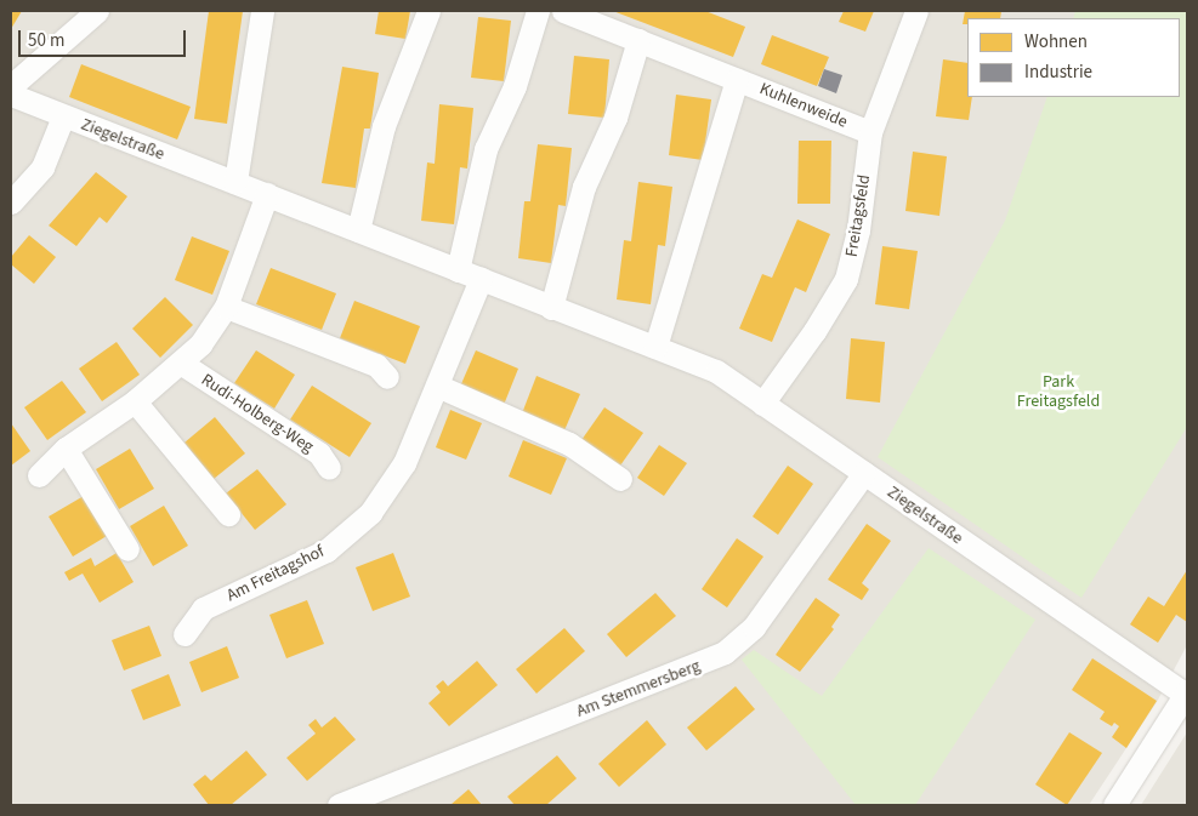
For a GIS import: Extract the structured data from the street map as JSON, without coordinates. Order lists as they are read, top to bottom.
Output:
{
  "streets": {
    "street": [
      "Kuhlenweide",
      "Ziegelstraße",
      "Freitagsfeld",
      "Rudi-Holberg-Weg",
      "Am Freitagshof",
      "Am Stemmersberg"
    ]
  },
  "crossings": [
    ["Kuhlenweide", "Ziegelstraße"],
    ["Kuhlenweide", "Freitagsfeld"],
    ["Ziegelstraße", "Freitagsfeld"],
    ["Ziegelstraße", "Rudi-Holberg-Weg"],
    ["Ziegelstraße", "Am Freitagshof"],
    ["Ziegelstraße", "Am Stemmersberg"]
  ],
  "parks": ["Park Freitagsfeld"],
  "legend": ["Wohnen", "Industrie"],
  "scale_bar": "50 m"
}
